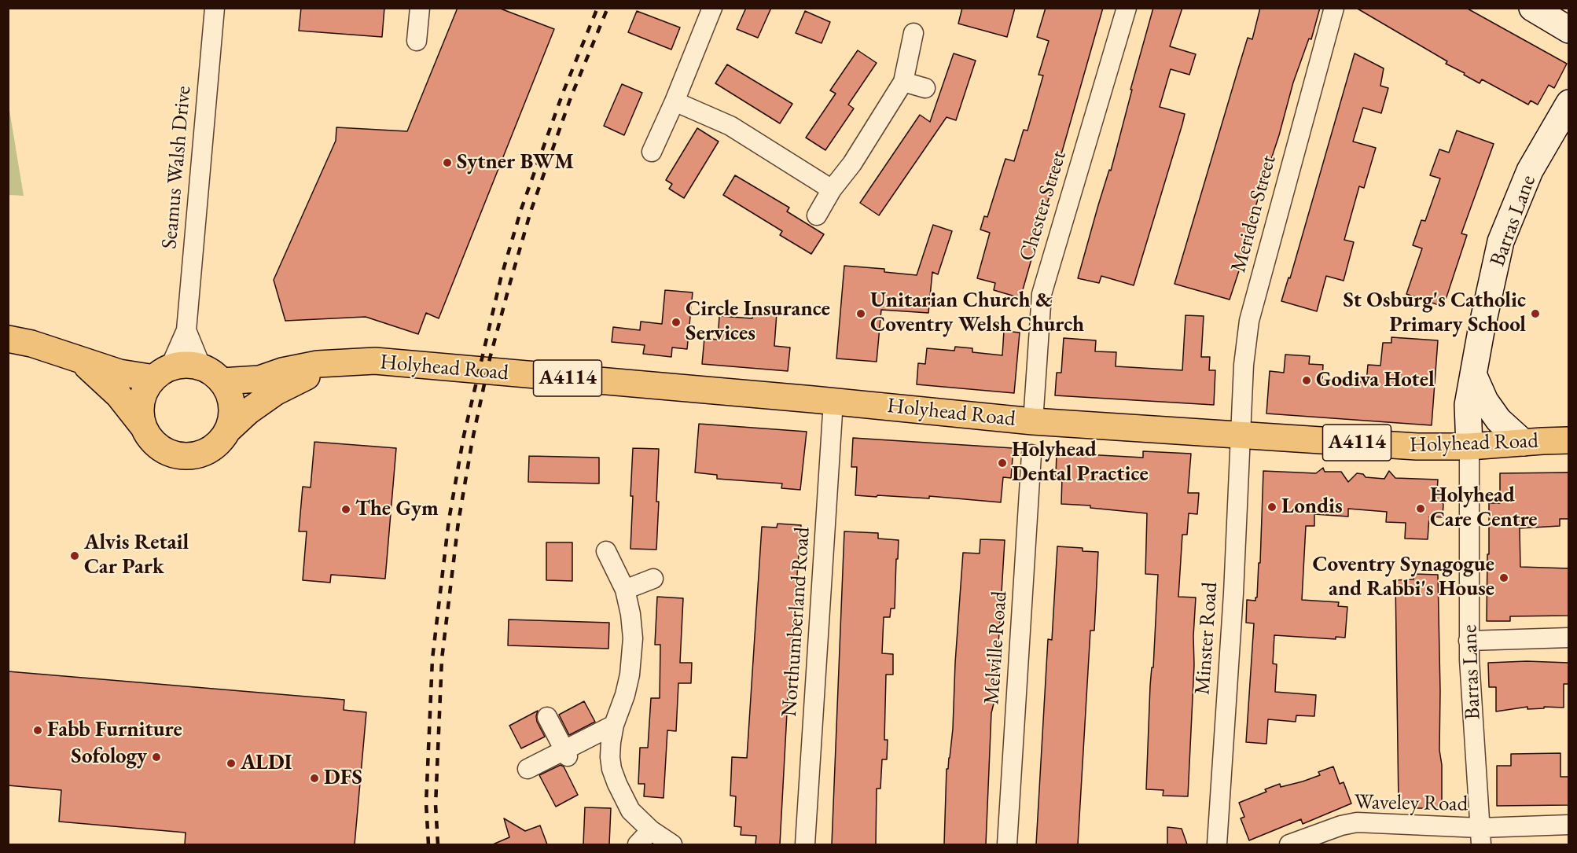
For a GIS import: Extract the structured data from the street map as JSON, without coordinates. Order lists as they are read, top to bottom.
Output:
{
  "streets": {
    "highway": ["Holyhead Road", "A4114"],
    "street": [
      "Seamus Walsh Drive",
      "Chester Street",
      "Meriden Street",
      "Barras Lane",
      "Northumberland Road",
      "Minster Road",
      "Melville Road",
      "Waveley Road"
    ]
  },
  "crossings": [
    ["Chester Street", "Holyhead Road"],
    ["Meriden Street", "Holyhead Road"],
    ["Meriden Street", "Minster Road"],
    ["Barras Lane", "Holyhead Road"],
    ["Barras Lane", "Waveley Road"],
    ["Holyhead Road", "Northumberland Road"],
    ["Holyhead Road", "Minster Road"]
  ],
  "places": [
    "Sytner BWM",
    "Unitarian Church & Coventry Welsh Church",
    "St Osburg's Catholic Primary School",
    "Circle Insurance Services",
    "Godiva Hotel",
    "Holyhead Dental Practice",
    "Londis",
    "Holyhead Care Centre",
    "The Gym",
    "Alvis Retail Car Park",
    "Coventry Synagogue and Rabbi's House",
    "Fabb Furniture",
    "Sofology",
    "ALDI",
    "DFS"
  ]
}
